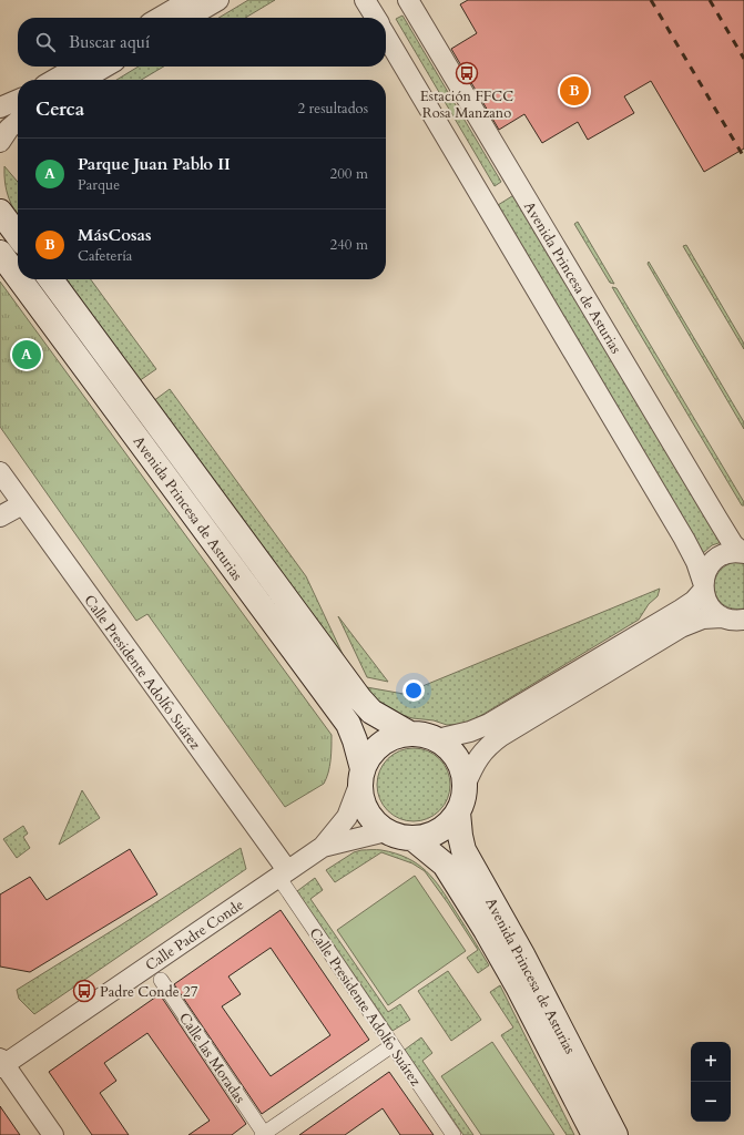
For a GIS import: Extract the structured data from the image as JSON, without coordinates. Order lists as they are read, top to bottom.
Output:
{
  "streets": {
    "main road": ["Avenida Princesa de Asturias"],
    "street": ["Calle Presidente Adolfo Suárez", "Calle Padre Conde", "Calle las Moradas"]
  },
  "crossings": [
    ["Avenida Princesa de Asturias", "Calle Padre Conde"],
    ["Calle Presidente Adolfo Suárez", "Calle Padre Conde"]
  ],
  "places": {
    "bus stop": ["Estación FFCC Rosa Manzano", "Padre Conde 27"]
  },
  "page": {
    "search": "Buscar aquí",
    "pins": ["B", "A"],
    "heading": ["Cerca", "2 resultados"],
    "list": [
      {
        "mark": "A",
        "name": "Parque Juan Pablo II",
        "note": "Parque",
        "value": "200 m"
      },
      {
        "mark": "B",
        "name": "MásCosas",
        "note": "Cafetería",
        "value": "240 m"
      }
    ],
    "map_buttons": ["+", "−"]
  }
}
